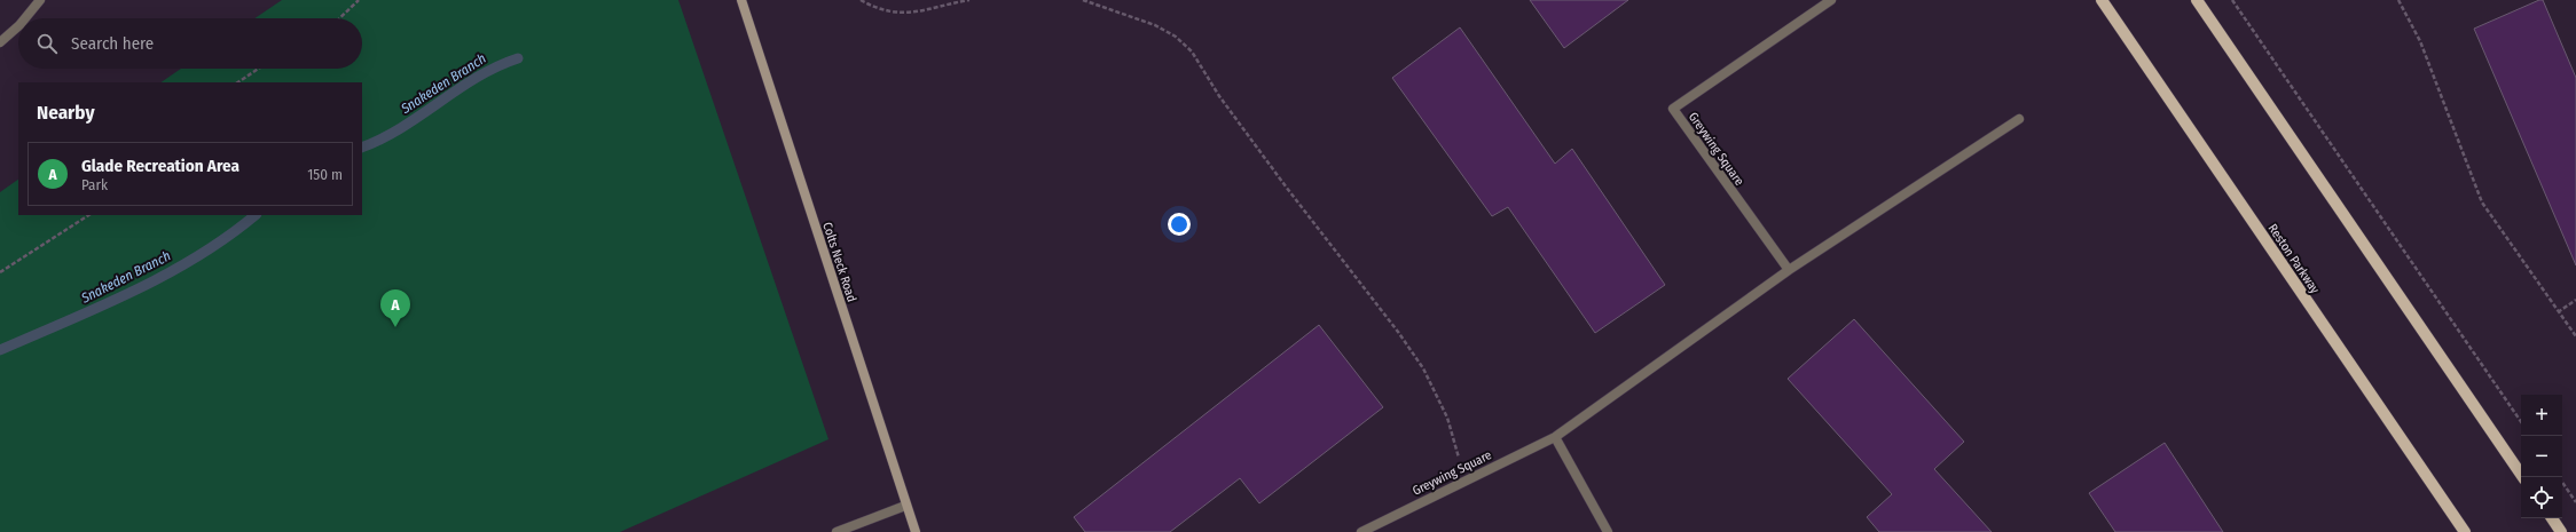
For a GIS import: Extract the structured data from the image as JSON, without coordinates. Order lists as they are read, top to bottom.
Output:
{
  "streets": {
    "main road": ["Reston Parkway"],
    "street": ["Colts Neck Road"],
    "lane": ["Greywing Square"]
  },
  "water": ["Snakeden Branch"],
  "page": {
    "search": "Search here",
    "heading": "Nearby",
    "list": [
      {
        "mark": "A",
        "name": "Glade Recreation Area",
        "note": "Park",
        "value": "150 m"
      }
    ],
    "pins": "A",
    "map_buttons": ["+", "−"]
  }
}
